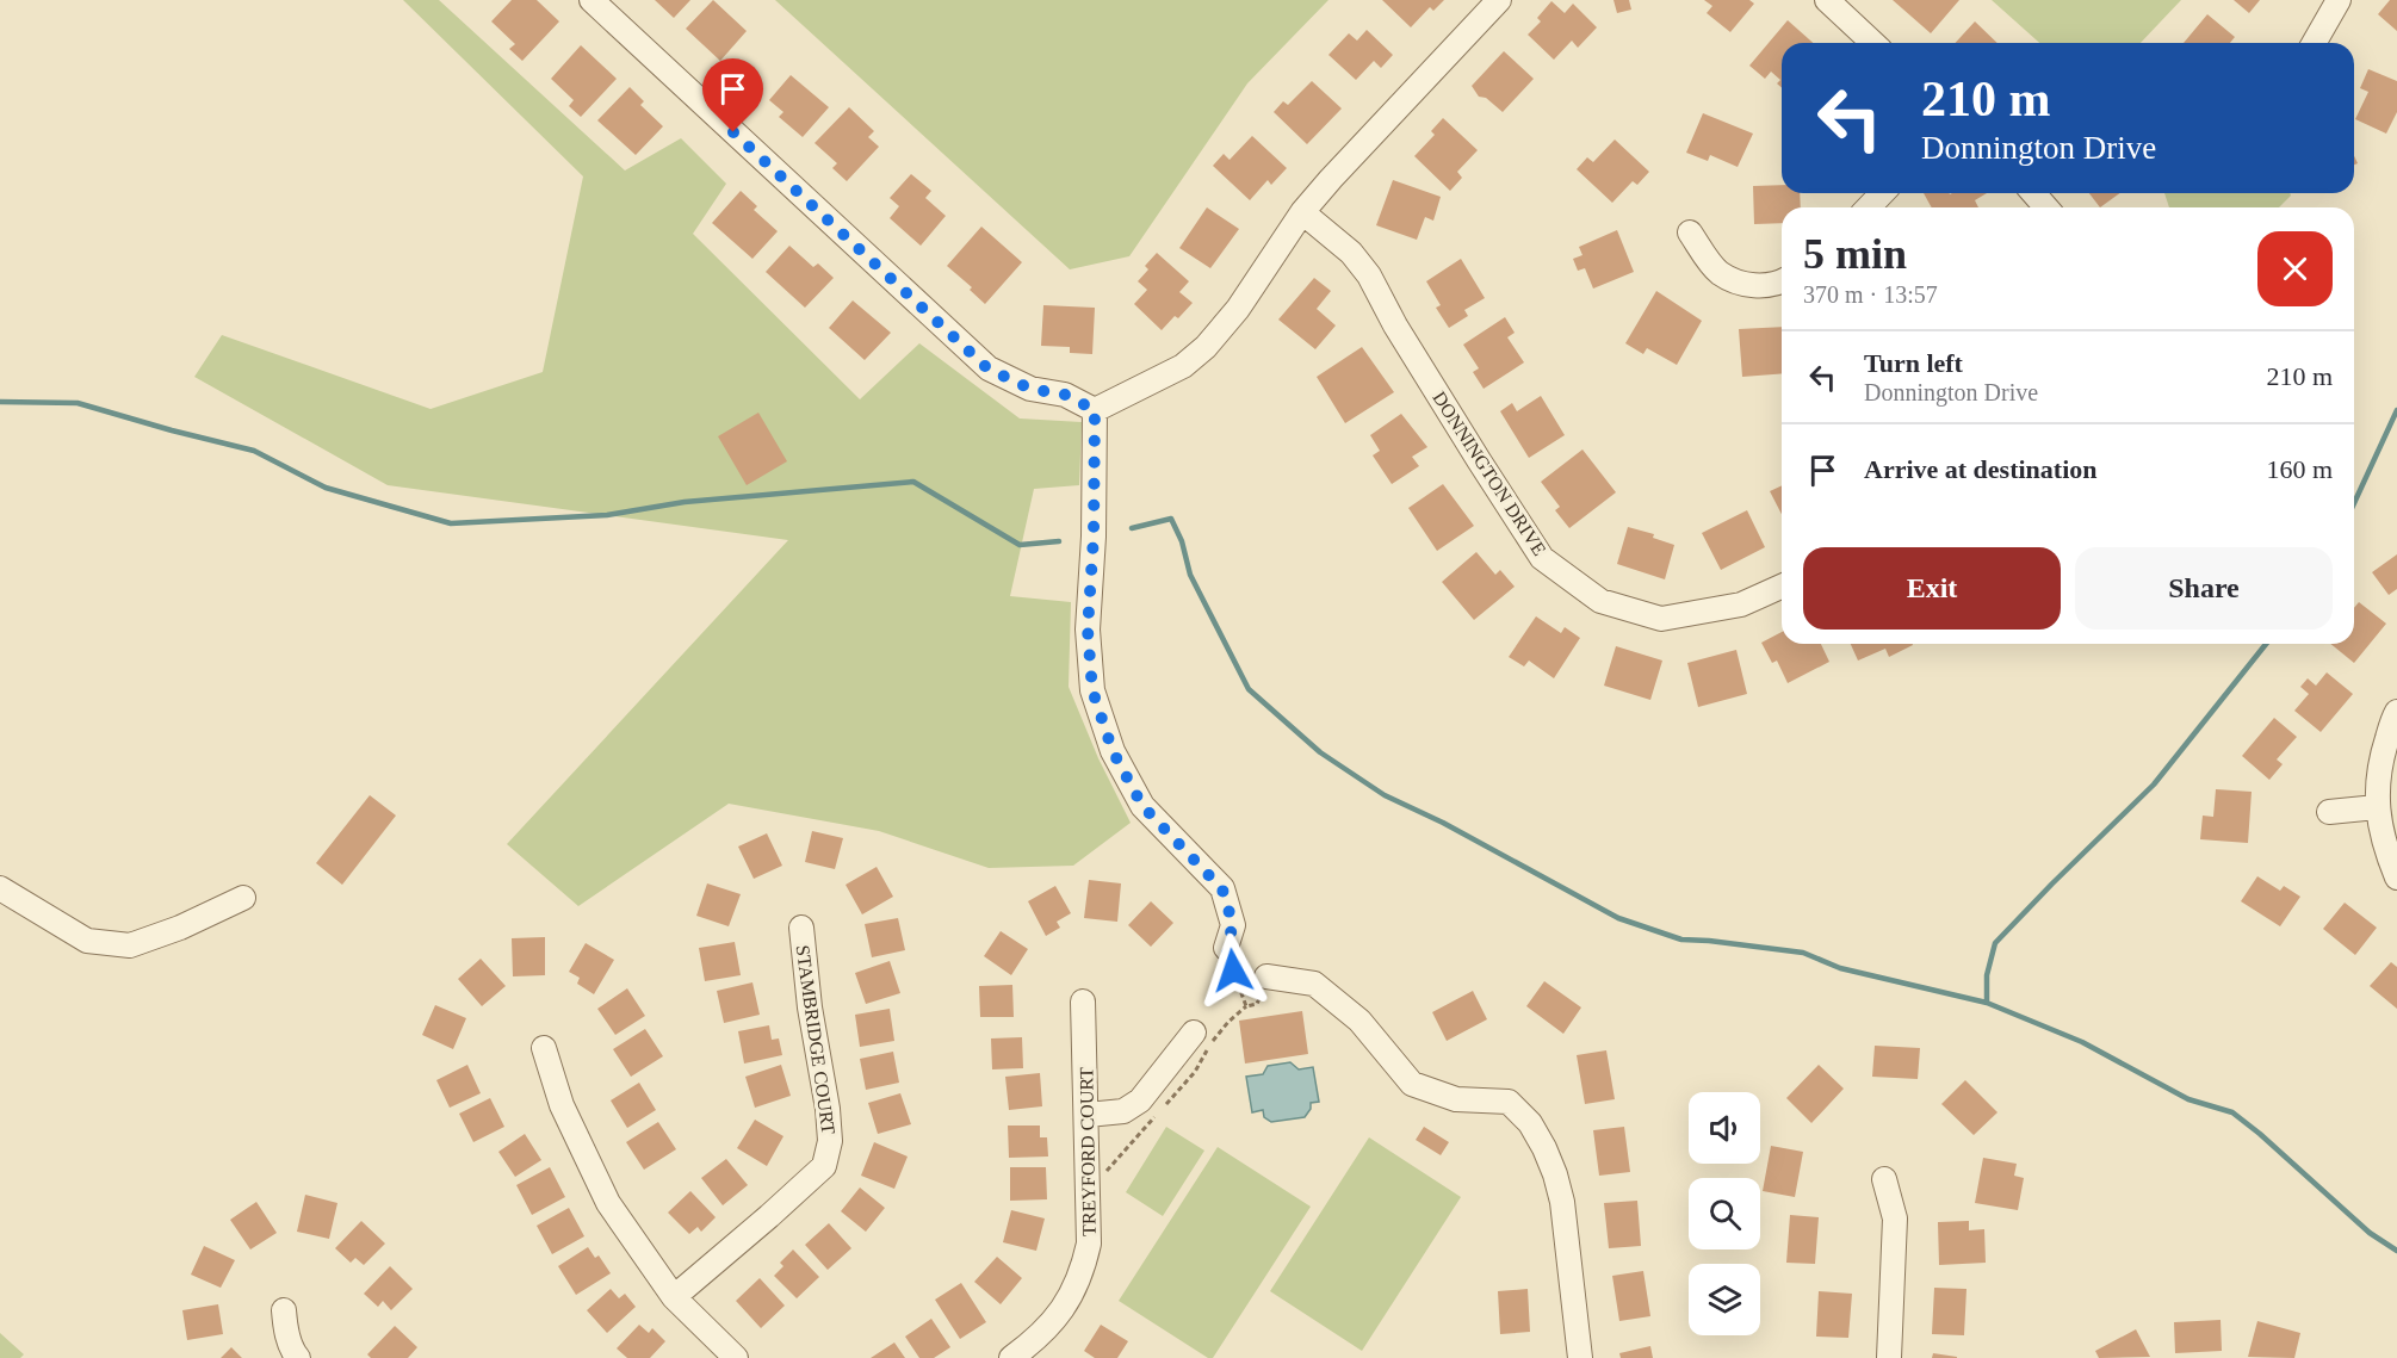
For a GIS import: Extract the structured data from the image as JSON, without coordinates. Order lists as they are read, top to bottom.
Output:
{
  "streets": {
    "street": ["DONNINGTON DRIVE", "STAMBRIDGE COURT", "TREYFORD COURT"]
  },
  "page": {
    "turn": ["210 m", "Donnington Drive"],
    "heading": ["5 min", "370 m · 13:57"],
    "list": [
      {
        "name": "Turn left",
        "note": "Donnington Drive",
        "value": "210 m"
      },
      {
        "name": "Arrive at destination",
        "value": "160 m"
      }
    ],
    "buttons": ["Exit", "Share"]
  }
}
